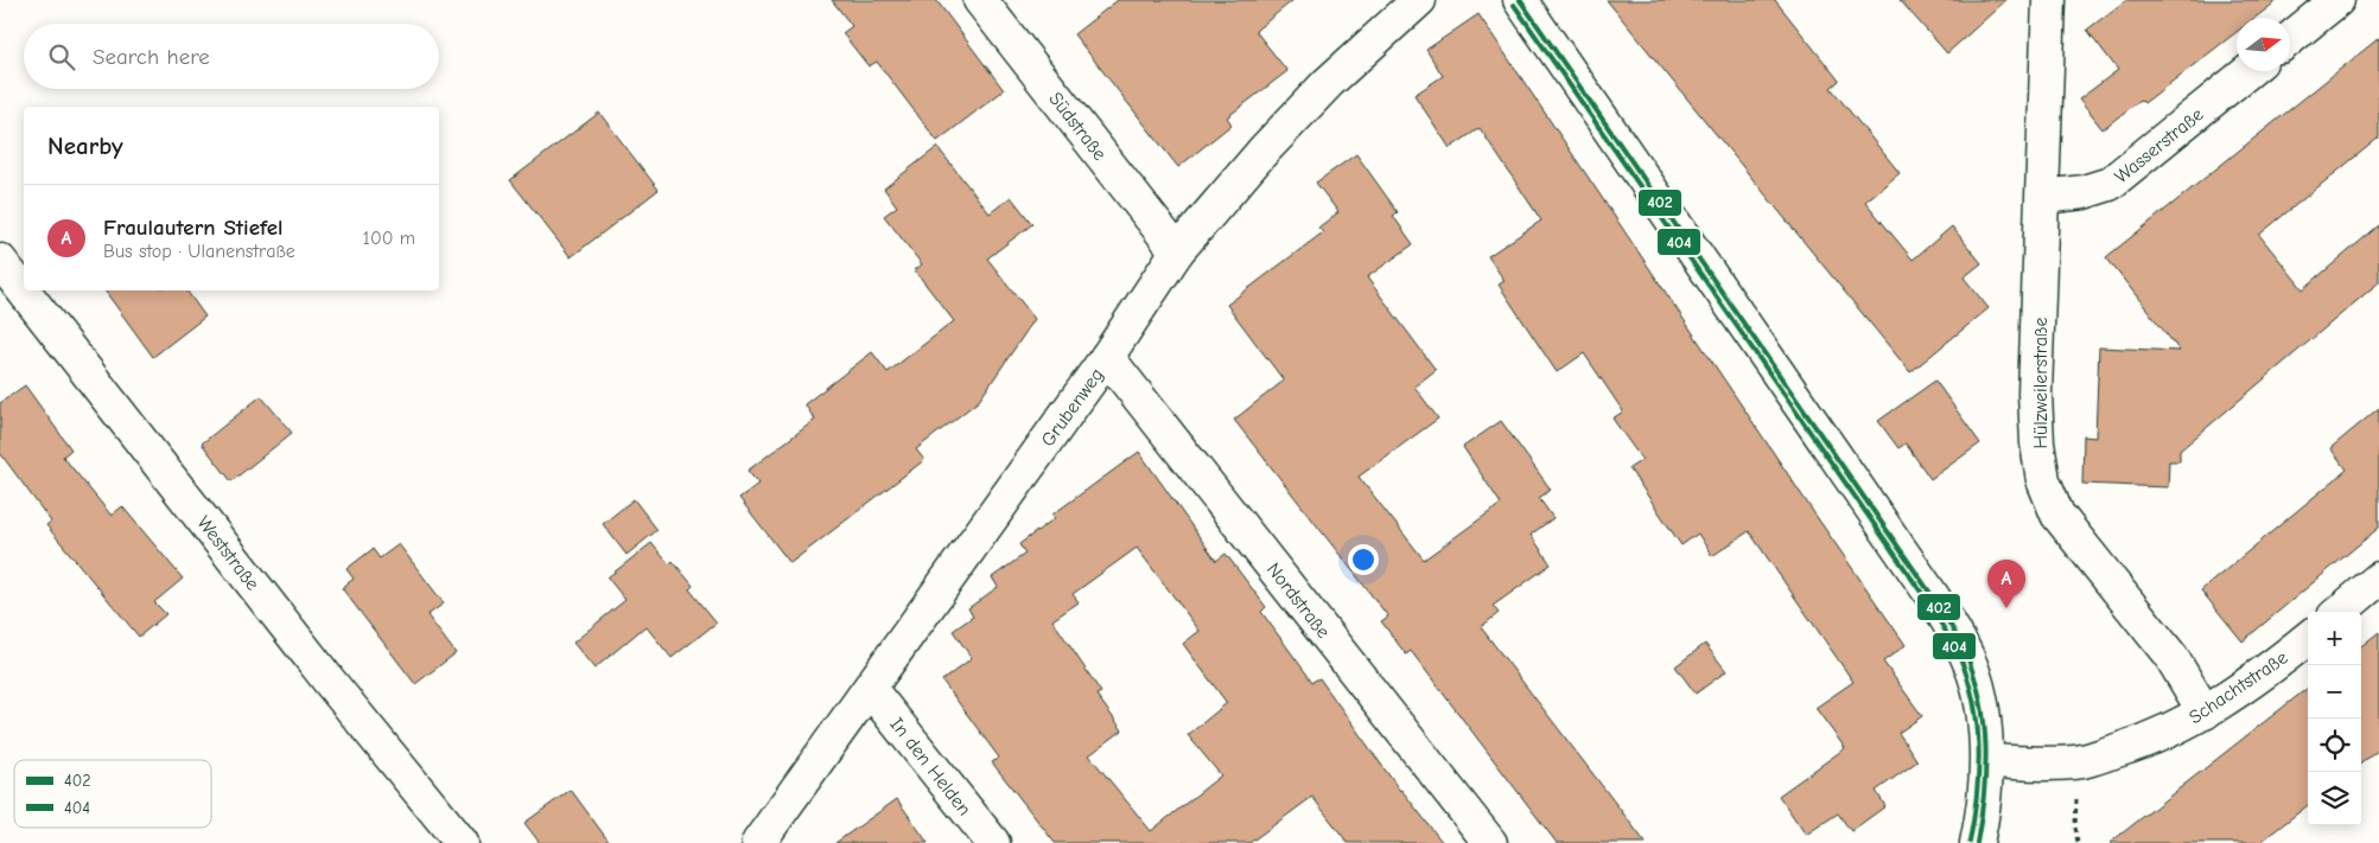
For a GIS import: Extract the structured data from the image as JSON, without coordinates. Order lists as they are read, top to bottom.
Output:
{
  "streets": {
    "street": [
      "Südstraße",
      "Wasserstraße",
      "Hülzweilerstraße",
      "Grubenweg",
      "Weststraße",
      "Nordstraße",
      "Schachtstraße",
      "In den Helden"
    ]
  },
  "crossings": [
    ["Südstraße", "Grubenweg"],
    ["Wasserstraße", "Hülzweilerstraße"],
    ["Hülzweilerstraße", "Schachtstraße"],
    ["Grubenweg", "Nordstraße"],
    ["Grubenweg", "In den Helden"]
  ],
  "lines": ["transit line 402", "transit line 404"],
  "legend": ["402", "404"],
  "north": "right",
  "page": {
    "search": "Search here",
    "heading": "Nearby",
    "list": [
      {
        "mark": "A",
        "name": "Fraulautern Stiefel",
        "note": "Bus stop · Ulanenstraße",
        "value": "100 m"
      }
    ],
    "pins": "A",
    "map_buttons": ["+", "−"]
  }
}
